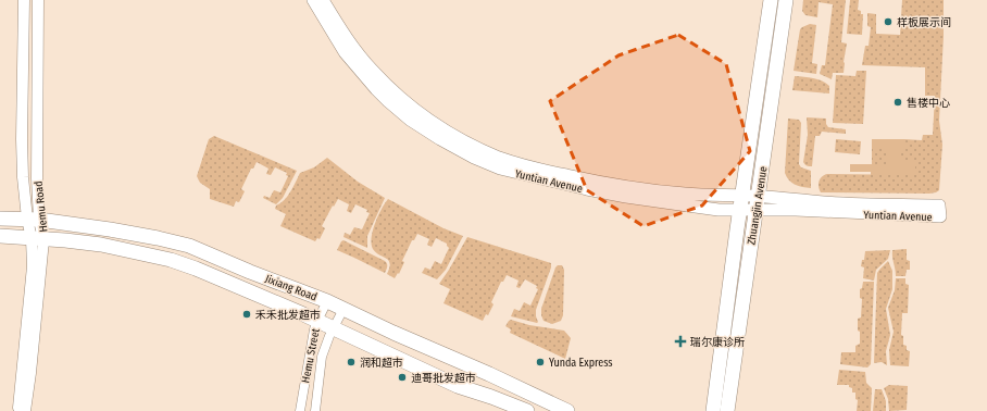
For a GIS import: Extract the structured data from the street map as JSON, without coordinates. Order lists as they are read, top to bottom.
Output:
{
  "streets": {
    "main road": ["Yuntian Avenue", "Zhuangjin Avenue", "Jixiang Road"],
    "street": ["Hemu Road", "Hemu Street"]
  },
  "crossings": [
    ["Yuntian Avenue", "Zhuangjin Avenue"],
    ["Hemu Road", "Jixiang Road"],
    ["Jixiang Road", "Hemu Street"]
  ],
  "places": {
    "other": [
      "样板展示间",
      "售楼中心",
      "禾禾批发超市",
      "润和超市",
      "Yunda Express",
      "迪哥批发超市"
    ],
    "health": ["瑞尔康诊所"]
  }
}
